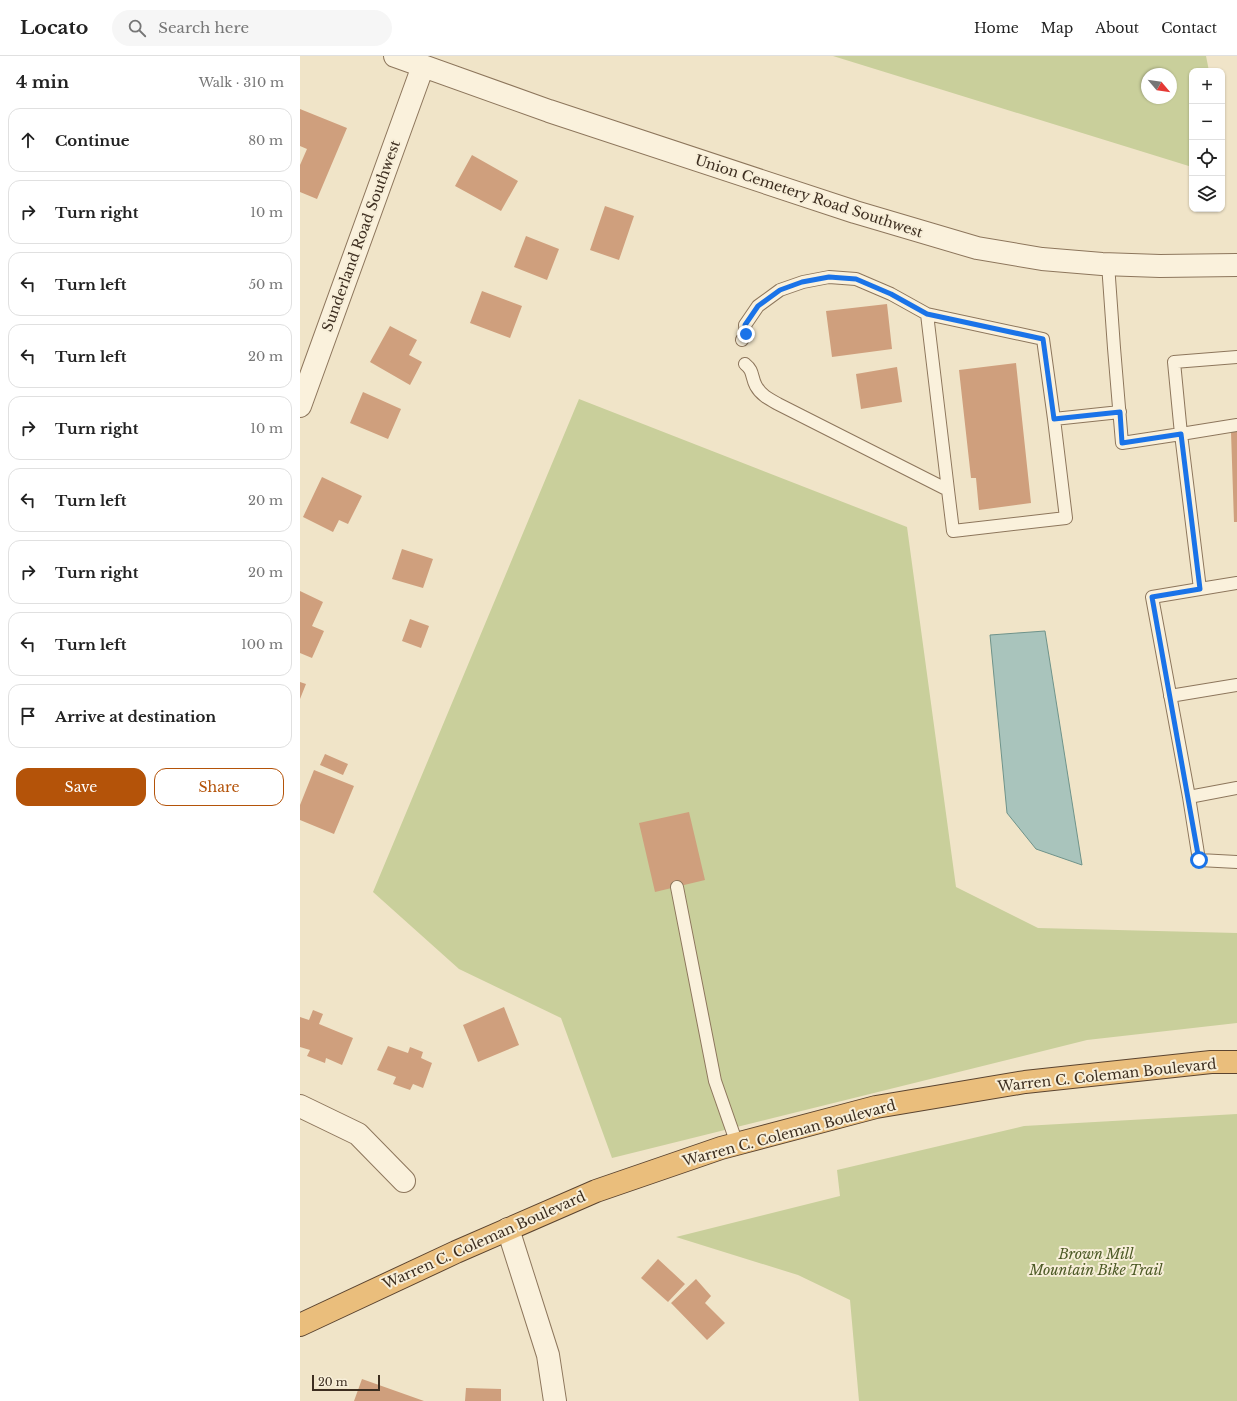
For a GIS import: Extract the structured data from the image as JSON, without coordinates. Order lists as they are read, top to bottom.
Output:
{
  "streets": {
    "highway": ["Warren C. Coleman Boulevard"],
    "street": ["Union Cemetery Road Southwest", "Sunderland Road Southwest"]
  },
  "crossings": [
    ["Union Cemetery Road Southwest", "Sunderland Road Southwest"]
  ],
  "parks": ["Brown Mill Mountain Bike Trail"],
  "scale_bar": "20 m",
  "north": "bottom right",
  "page": {
    "header": "Locato",
    "search": "Search here",
    "nav": [
      "Home",
      "Map",
      "About",
      "Contact"
    ],
    "heading": ["4 min", "Walk · 310 m"],
    "map_buttons": ["+", "−"],
    "list": [
      ["Continue", "80 m"],
      ["Turn right", "10 m"],
      ["Turn left", "50 m"],
      ["Turn left", "20 m"],
      ["Turn right", "10 m"],
      ["Turn left", "20 m"],
      ["Turn right", "20 m"],
      ["Turn left", "100 m"],
      "Arrive at destination"
    ],
    "buttons": ["Save", "Share"],
    "scale": "20 m"
  }
}
